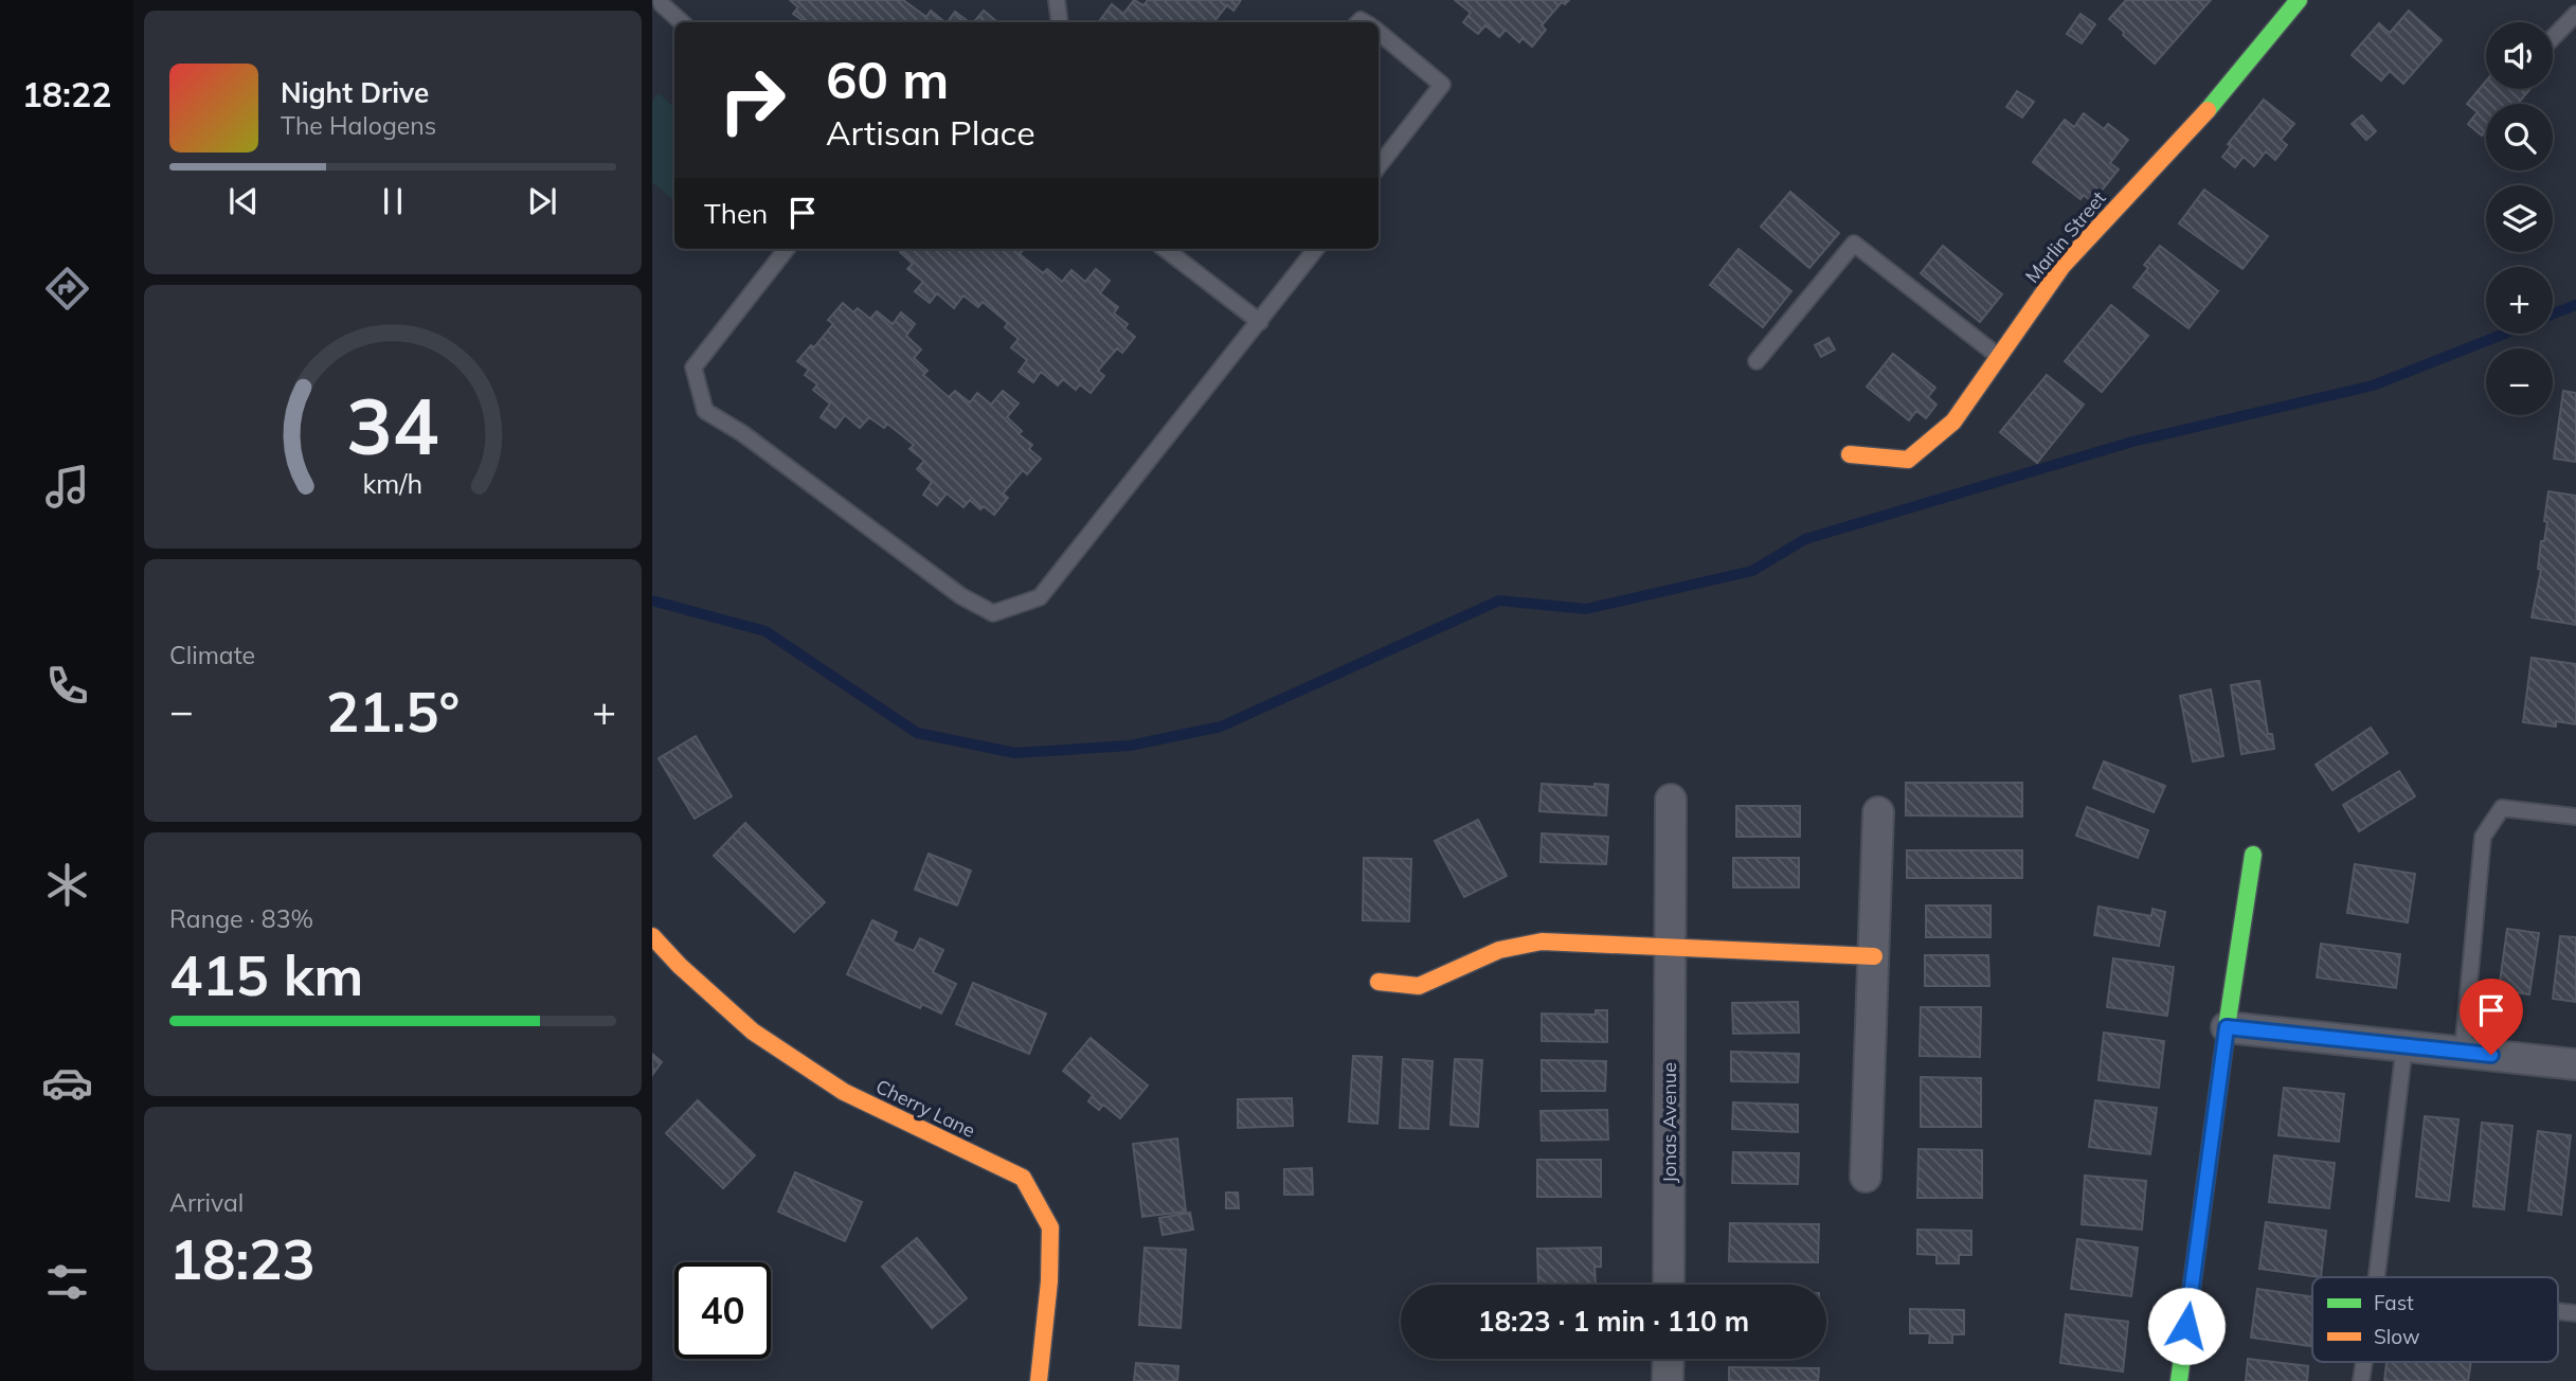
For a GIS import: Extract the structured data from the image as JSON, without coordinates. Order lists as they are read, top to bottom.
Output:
{
  "streets": {
    "street": ["Marlin Street", "Cherry Lane", "Jonas Avenue"]
  },
  "legend": ["Fast", "Slow"],
  "page": {
    "tabs": "18:22",
    "map_buttons": ["+", "−"],
    "turn": ["60 m", "Artisan Place"],
    "song": ["Night Drive", "The Halogens"],
    "then": "Then",
    "tile": [
      "Climate",
      ["Range · 83%", "415 km"],
      ["Arrival", "18:23"]
    ],
    "heat": ["−", "21.5°", "+"],
    "limit": "40",
    "trip": "18:23 · 1 min · 110 m",
    "gauge": ["34", "km/h"]
  }
}
